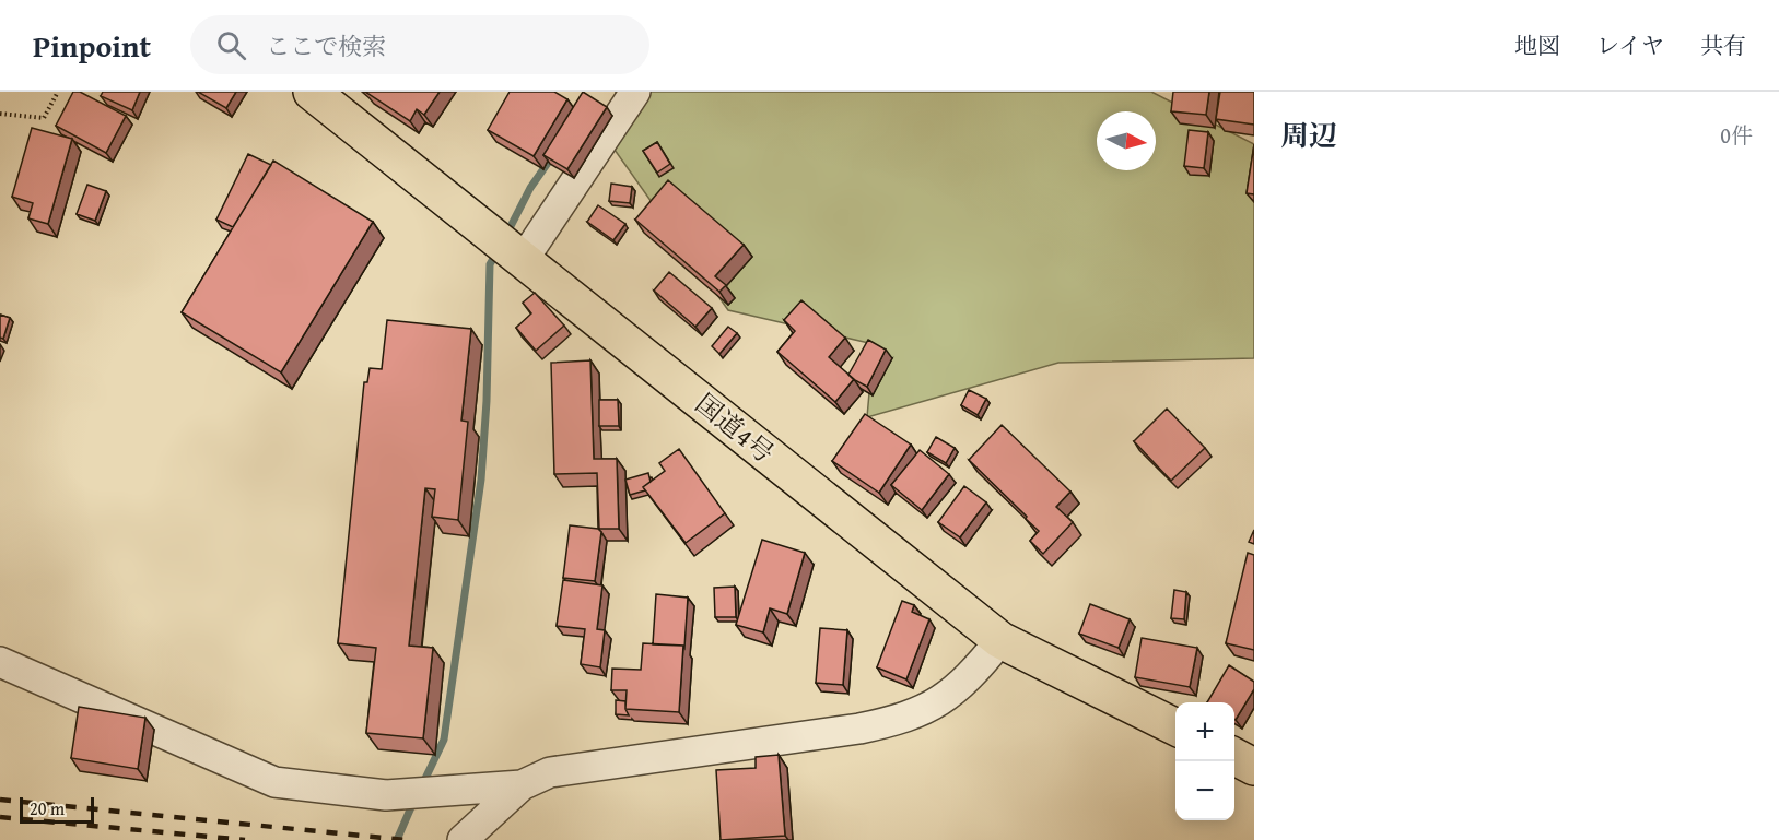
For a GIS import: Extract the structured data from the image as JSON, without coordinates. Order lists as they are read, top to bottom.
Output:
{
  "streets": {
    "highway": ["国道4号"]
  },
  "scale_bar": "20 m",
  "north": "right",
  "page": {
    "header": "Pinpoint",
    "search": "ここで検索",
    "nav": ["地図", "レイヤ", "共有"],
    "heading": ["周辺", "0件"],
    "map_buttons": ["+", "−"],
    "scale": "20 m"
  }
}
